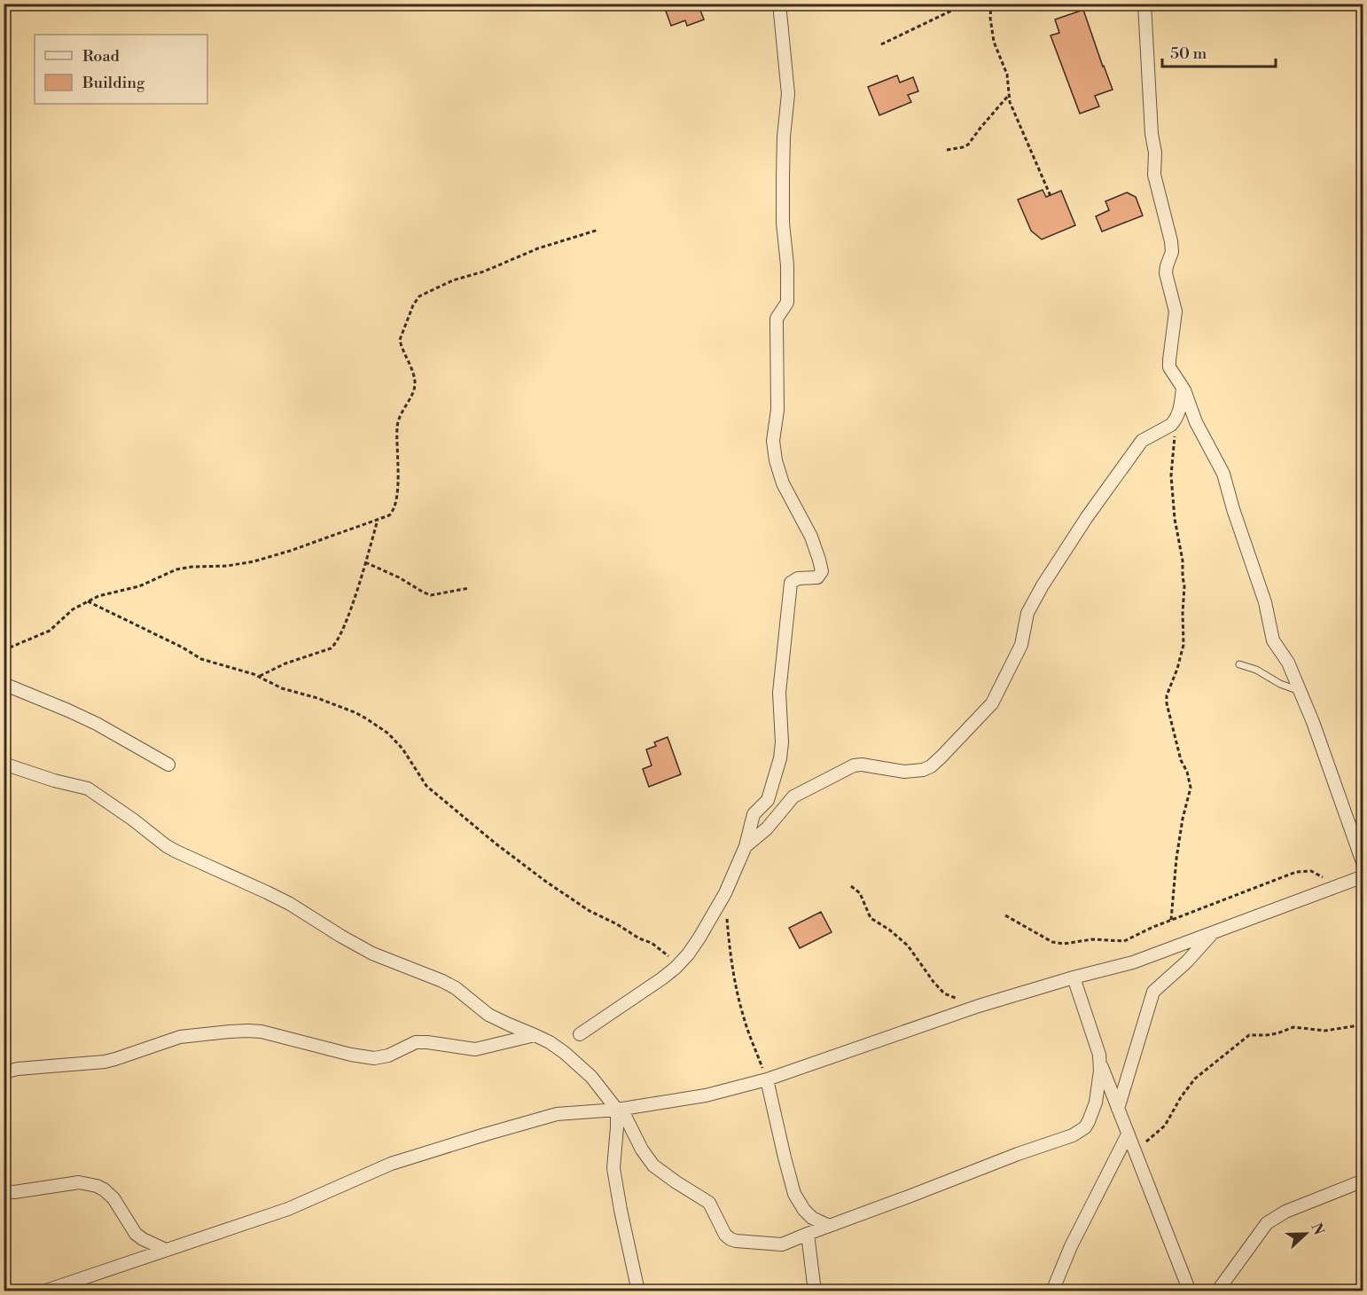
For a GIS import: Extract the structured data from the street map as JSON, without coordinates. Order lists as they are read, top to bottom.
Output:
{
  "legend": ["Road", "Building"],
  "scale_bar": "50 m",
  "north": "right"
}
